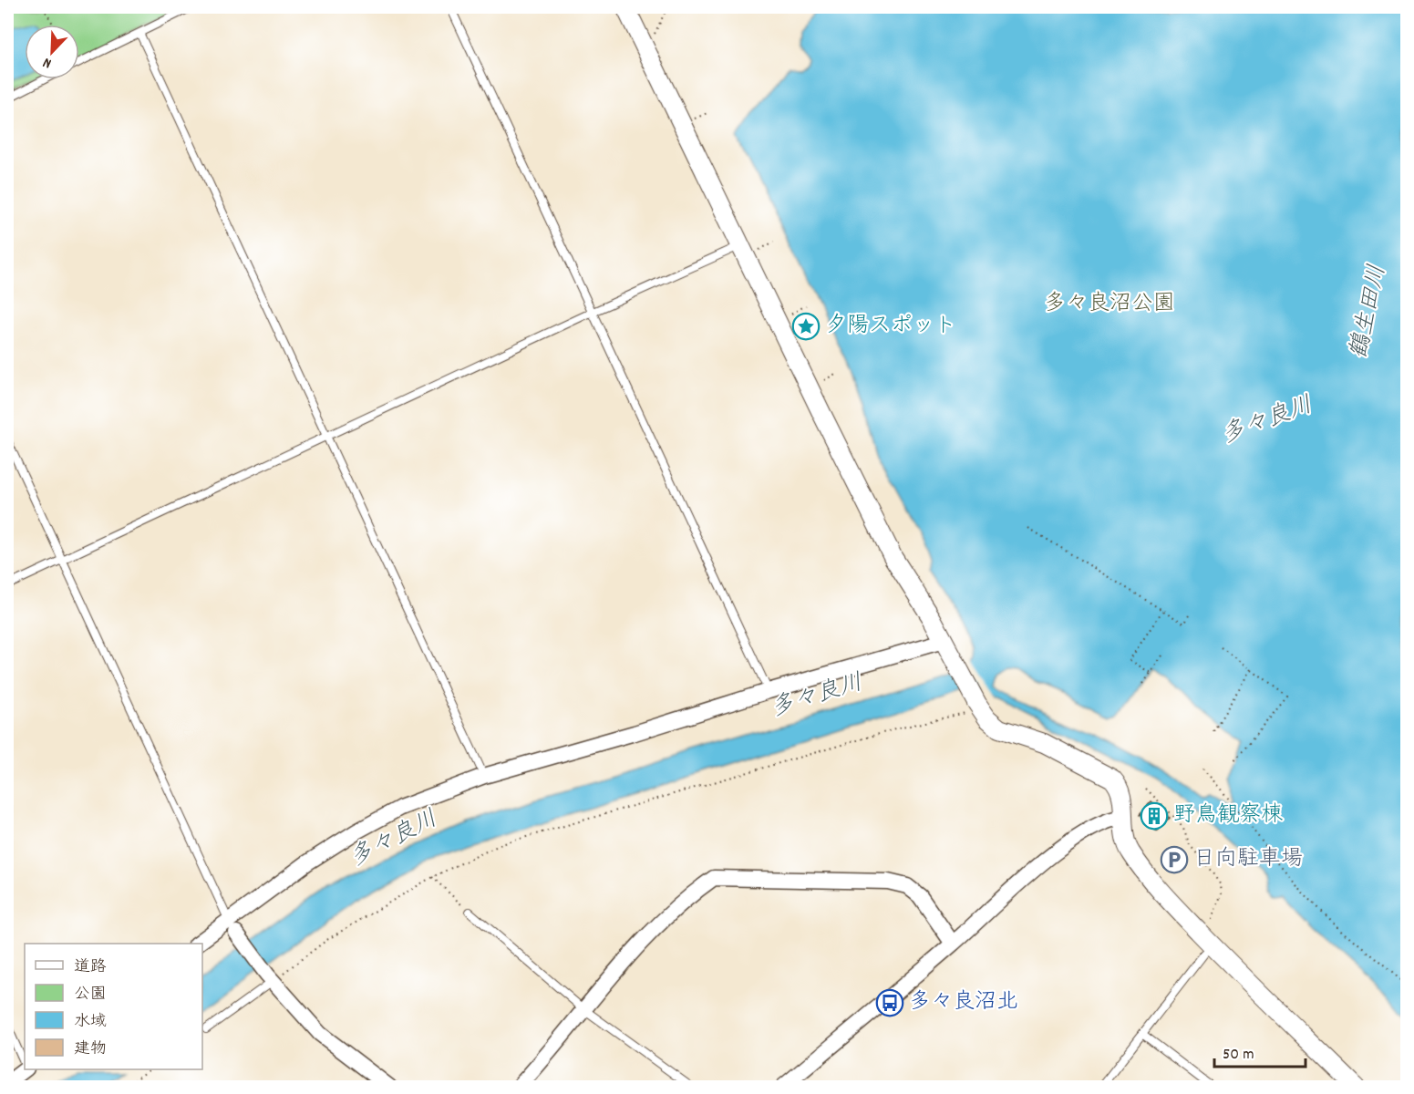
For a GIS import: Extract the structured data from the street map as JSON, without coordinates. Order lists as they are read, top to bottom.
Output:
{
  "water": ["鶴生田川", "多々良川"],
  "parks": ["多々良沼公園"],
  "places": {
    "place": ["夕陽スポット"],
    "building": ["野鳥観察棟"],
    "parking": ["日向駐車場"],
    "bus stop": ["多々良沼北"]
  },
  "legend": [
    "道路",
    "公園",
    "水域",
    "建物"
  ],
  "scale_bar": "50 m",
  "north": "bottom left"
}
